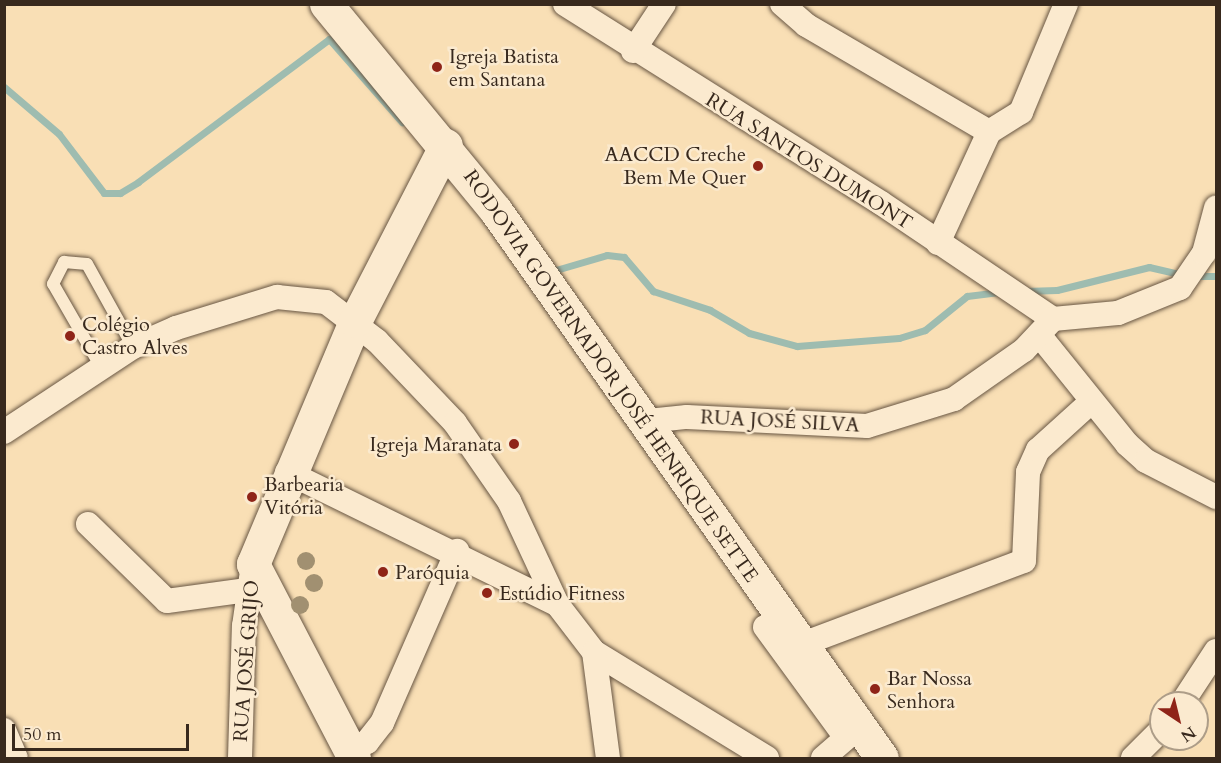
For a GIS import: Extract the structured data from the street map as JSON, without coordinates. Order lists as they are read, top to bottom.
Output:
{
  "streets": {
    "main road": ["RODOVIA GOVERNADOR JOSÉ HENRIQUE SETTE"],
    "street": ["RUA SANTOS DUMONT", "RUA JOSÉ SILVA", "RUA JOSÉ GRIJO"]
  },
  "crossings": [
    ["RUA SANTOS DUMONT", "RUA JOSÉ SILVA"],
    ["RODOVIA GOVERNADOR JOSÉ HENRIQUE SETTE", "RUA JOSÉ SILVA"]
  ],
  "places": [
    "Igreja Batista em Santana",
    "AACCD Creche Bem Me Quer",
    "Colégio Castro Alves",
    "Igreja Maranata",
    "Barbearia Vitória",
    "Paróquia",
    "Estúdio Fitness",
    "Bar Nossa Senhora"
  ],
  "scale_bar": "50 m",
  "north": "bottom right"
}
